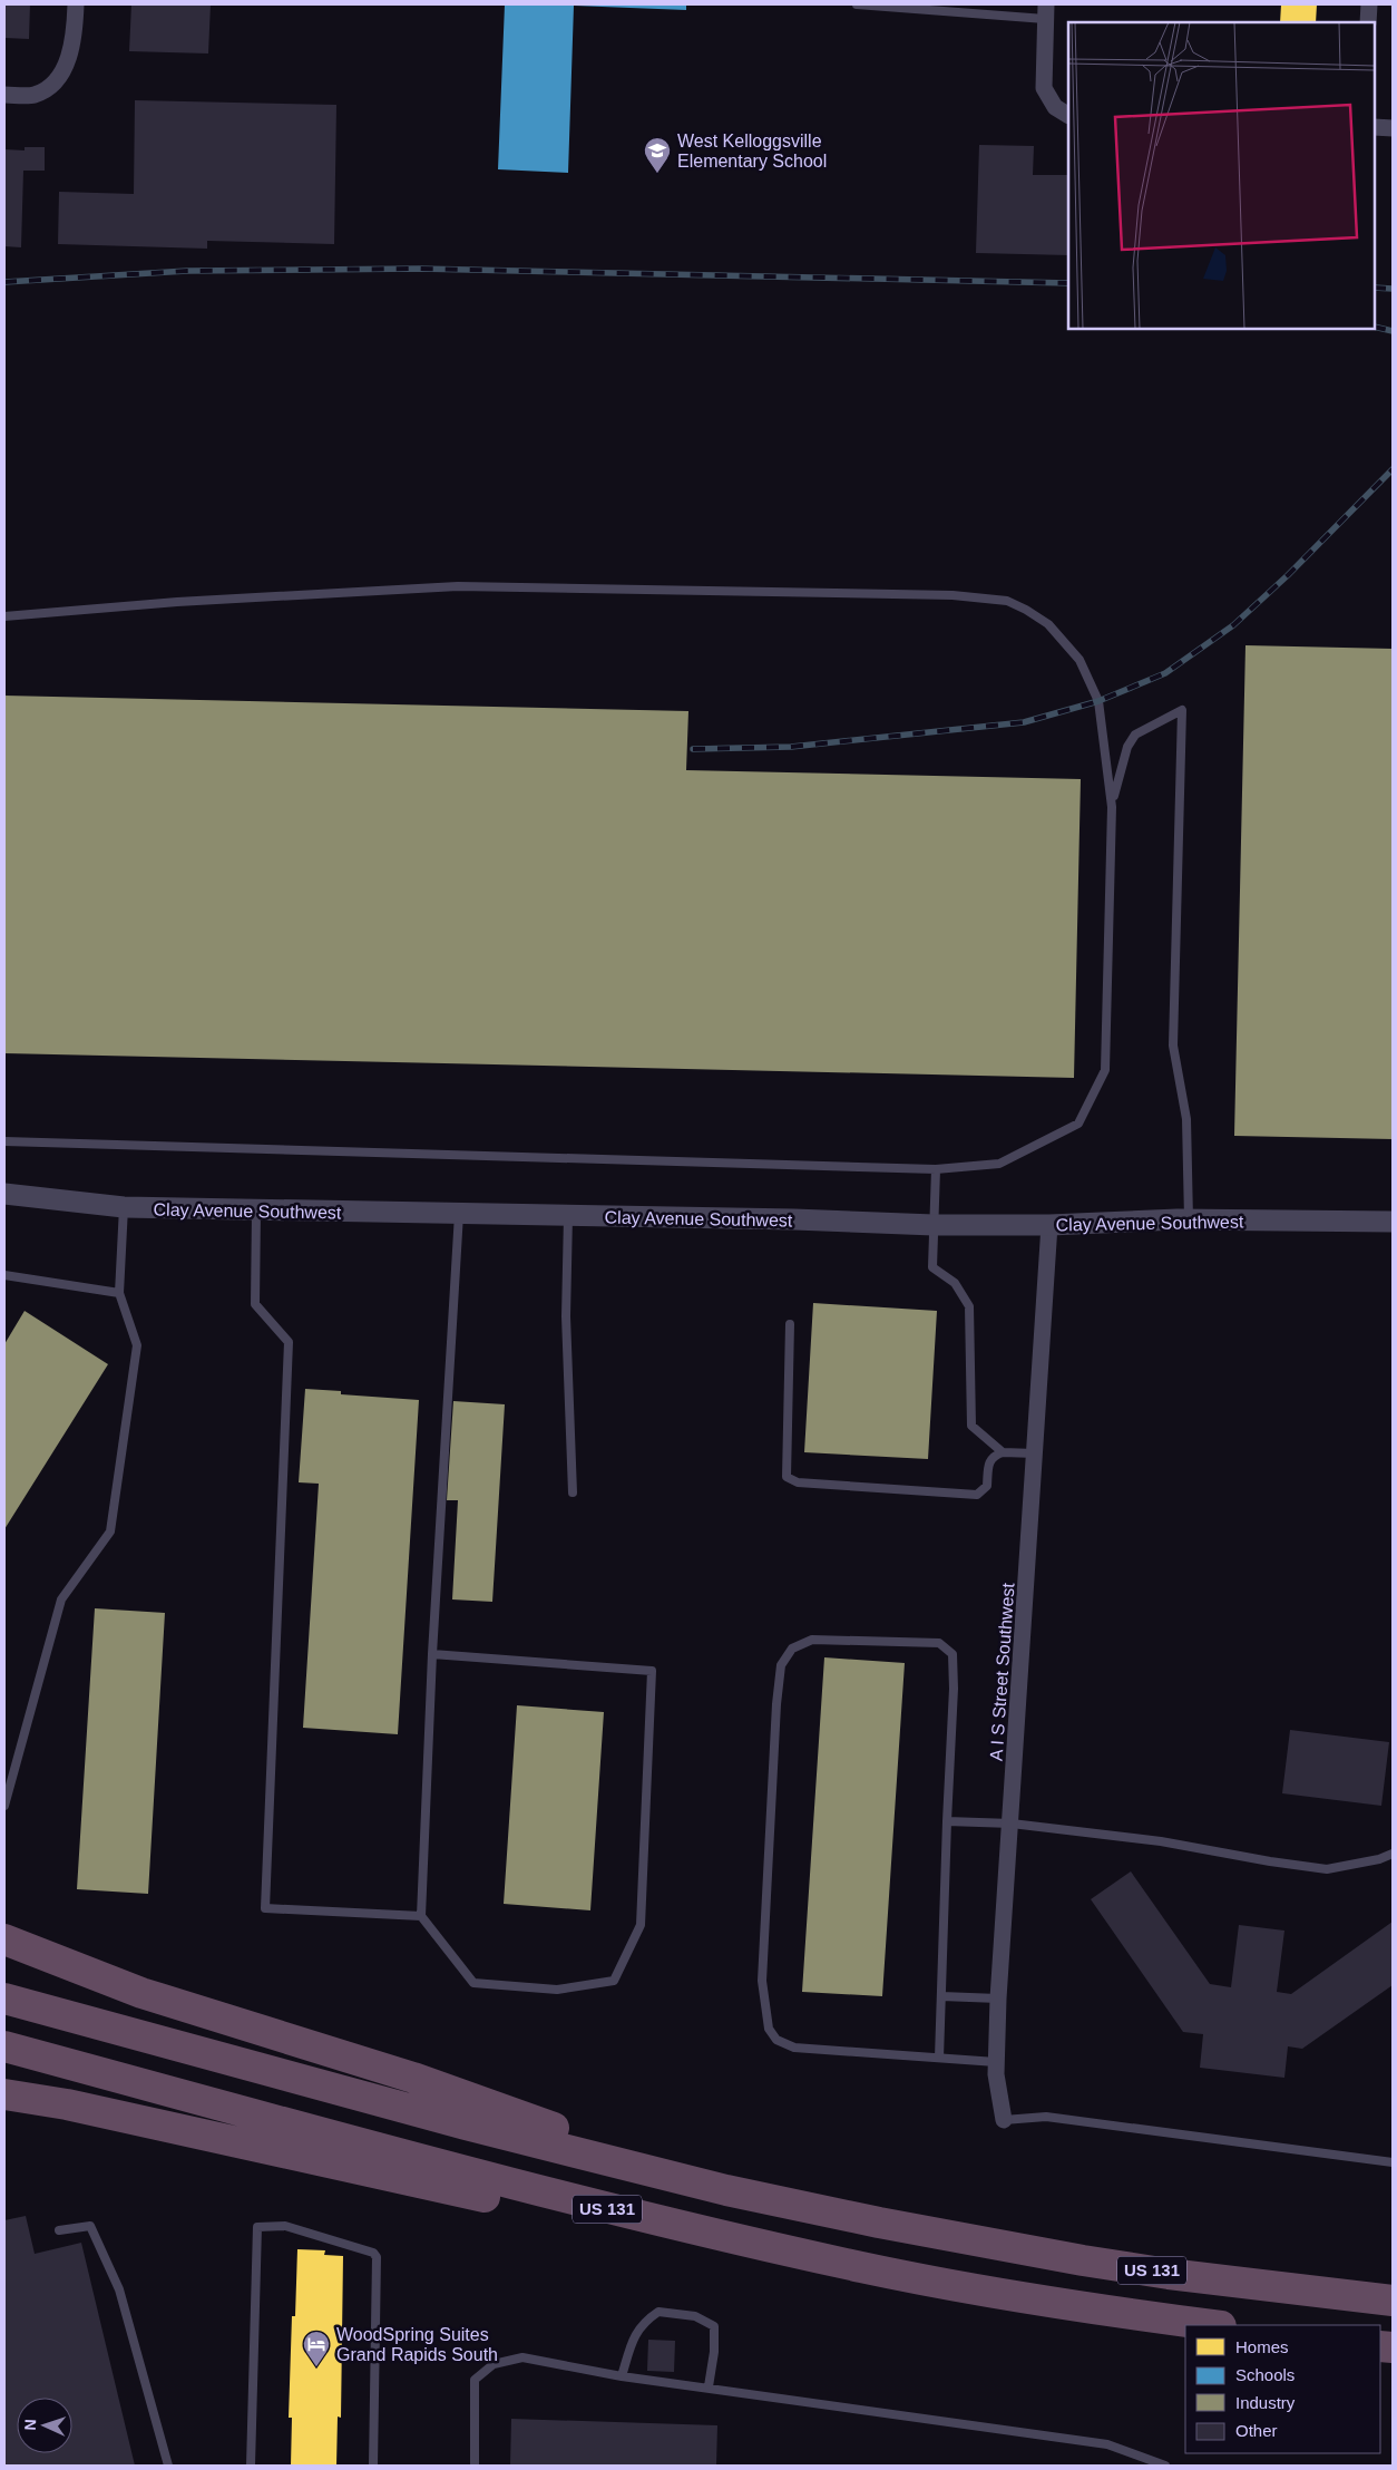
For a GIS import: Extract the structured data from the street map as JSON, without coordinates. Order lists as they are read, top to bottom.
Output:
{
  "streets": {
    "highway": ["US 131"],
    "street": ["Clay Avenue Southwest", "A I S Street Southwest"]
  },
  "crossings": [
    ["Clay Avenue Southwest", "A I S Street Southwest"]
  ],
  "places": {
    "school or university": ["West Kelloggsville Elementary School"],
    "hotel": ["WoodSpring Suites Grand Rapids South"]
  },
  "legend": [
    "Homes",
    "Schools",
    "Industry",
    "Other"
  ],
  "north": "left"
}
